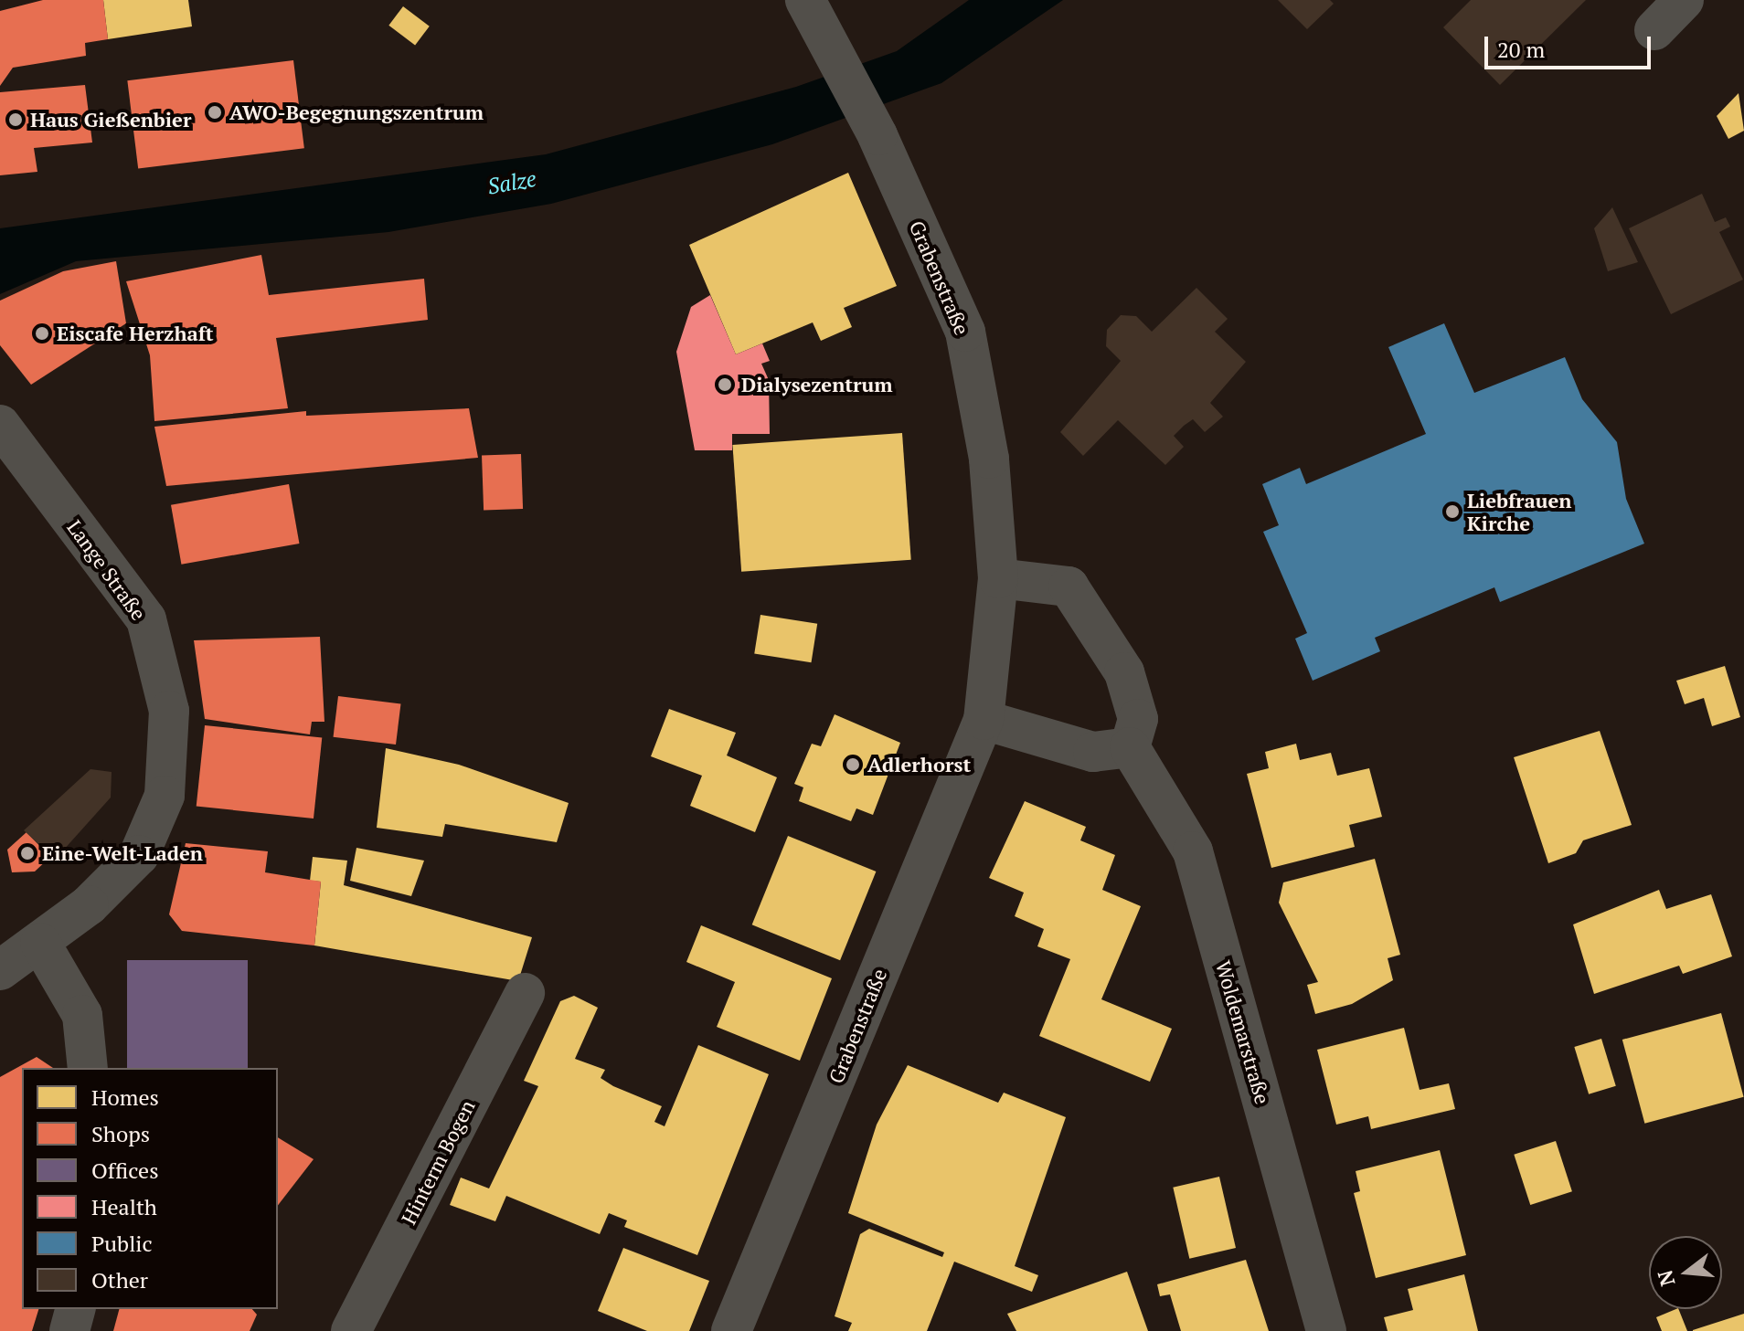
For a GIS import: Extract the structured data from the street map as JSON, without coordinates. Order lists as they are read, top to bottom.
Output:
{
  "streets": {
    "street": [
      "Grabenstraße",
      "Lange Straße",
      "Woldemarstraße",
      "Hinterm Bogen"
    ]
  },
  "water": ["Salze"],
  "places": [
    "AWO-Begegnungszentrum",
    "Haus Gießenbier",
    "Eiscafe Herzhaft",
    "Dialysezentrum",
    "Liebfrauen Kirche",
    "Adlerhorst",
    "Eine-Welt-Laden"
  ],
  "legend": [
    "Homes",
    "Shops",
    "Offices",
    "Health",
    "Public",
    "Other"
  ],
  "scale_bar": "20 m",
  "north": "left"
}
